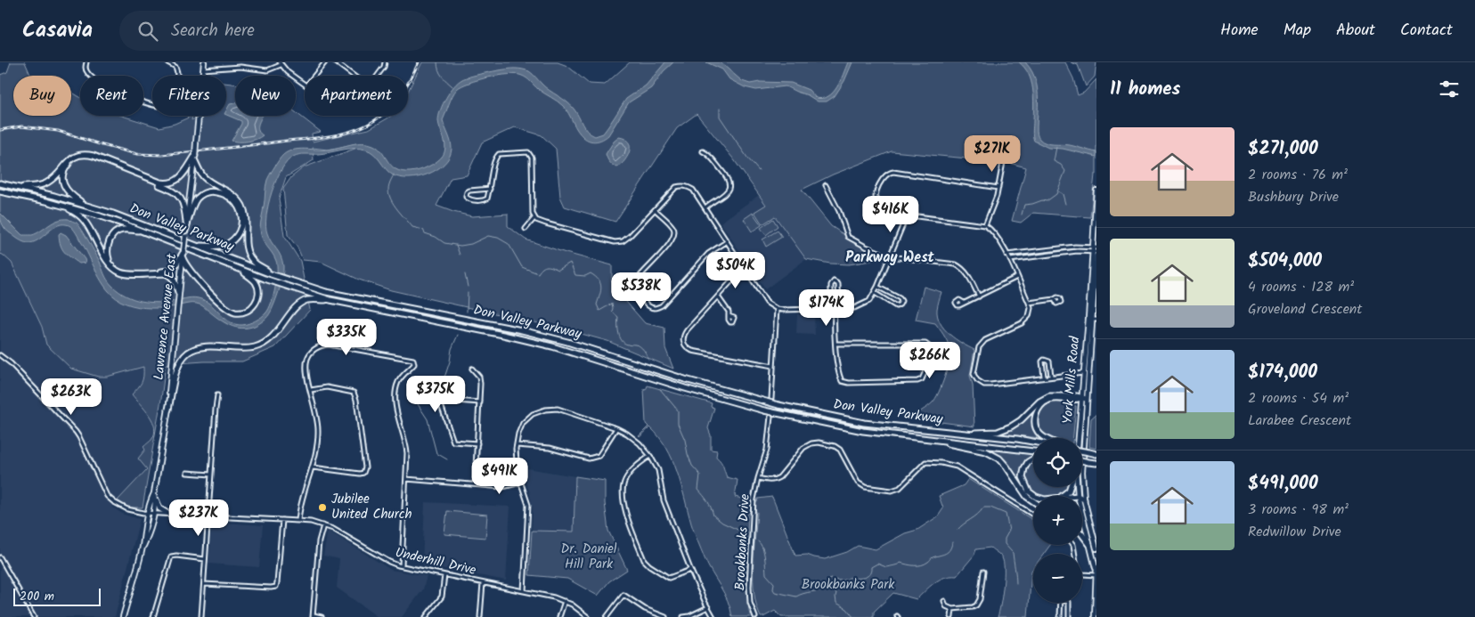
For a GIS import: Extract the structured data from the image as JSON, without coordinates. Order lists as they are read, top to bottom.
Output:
{
  "streets": {
    "highway": ["Don Valley Parkway"],
    "main road": ["Lawrence Avenue East", "York Mills Road"],
    "street": ["Brookbanks Drive", "Underhill Drive"]
  },
  "crossings": [
    ["Lawrence Avenue East", "Underhill Drive"]
  ],
  "districts": ["Parkway West"],
  "parks": ["Dr. Daniel Hill Park", "Brookbanks Park"],
  "places": ["Jubilee United Church"],
  "scale_bar": "200 m",
  "page": {
    "header": "Casavia",
    "search": "Search here",
    "nav": [
      "Home",
      "Map",
      "About",
      "Contact"
    ],
    "heading": "11 homes",
    "chip": [
      "Buy",
      "Rent",
      "Filters",
      "New",
      "Apartment"
    ],
    "list": [
      {
        "name": "$271,000",
        "note": "2 rooms · 76 m² · Bushbury Drive"
      },
      {
        "name": "$504,000",
        "note": "4 rooms · 128 m² · Groveland Crescent"
      },
      {
        "name": "$174,000",
        "note": "2 rooms · 54 m² · Larabee Crescent"
      },
      {
        "name": "$491,000",
        "note": "3 rooms · 98 m² · Redwillow Drive"
      }
    ],
    "price": [
      "$271K",
      "$416K",
      "$504K",
      "$538K",
      "$174K",
      "$335K",
      "$266K",
      "$375K",
      "$263K",
      "$491K",
      "$237K"
    ],
    "map_buttons": ["+", "−"],
    "scale": "200 m"
  }
}
